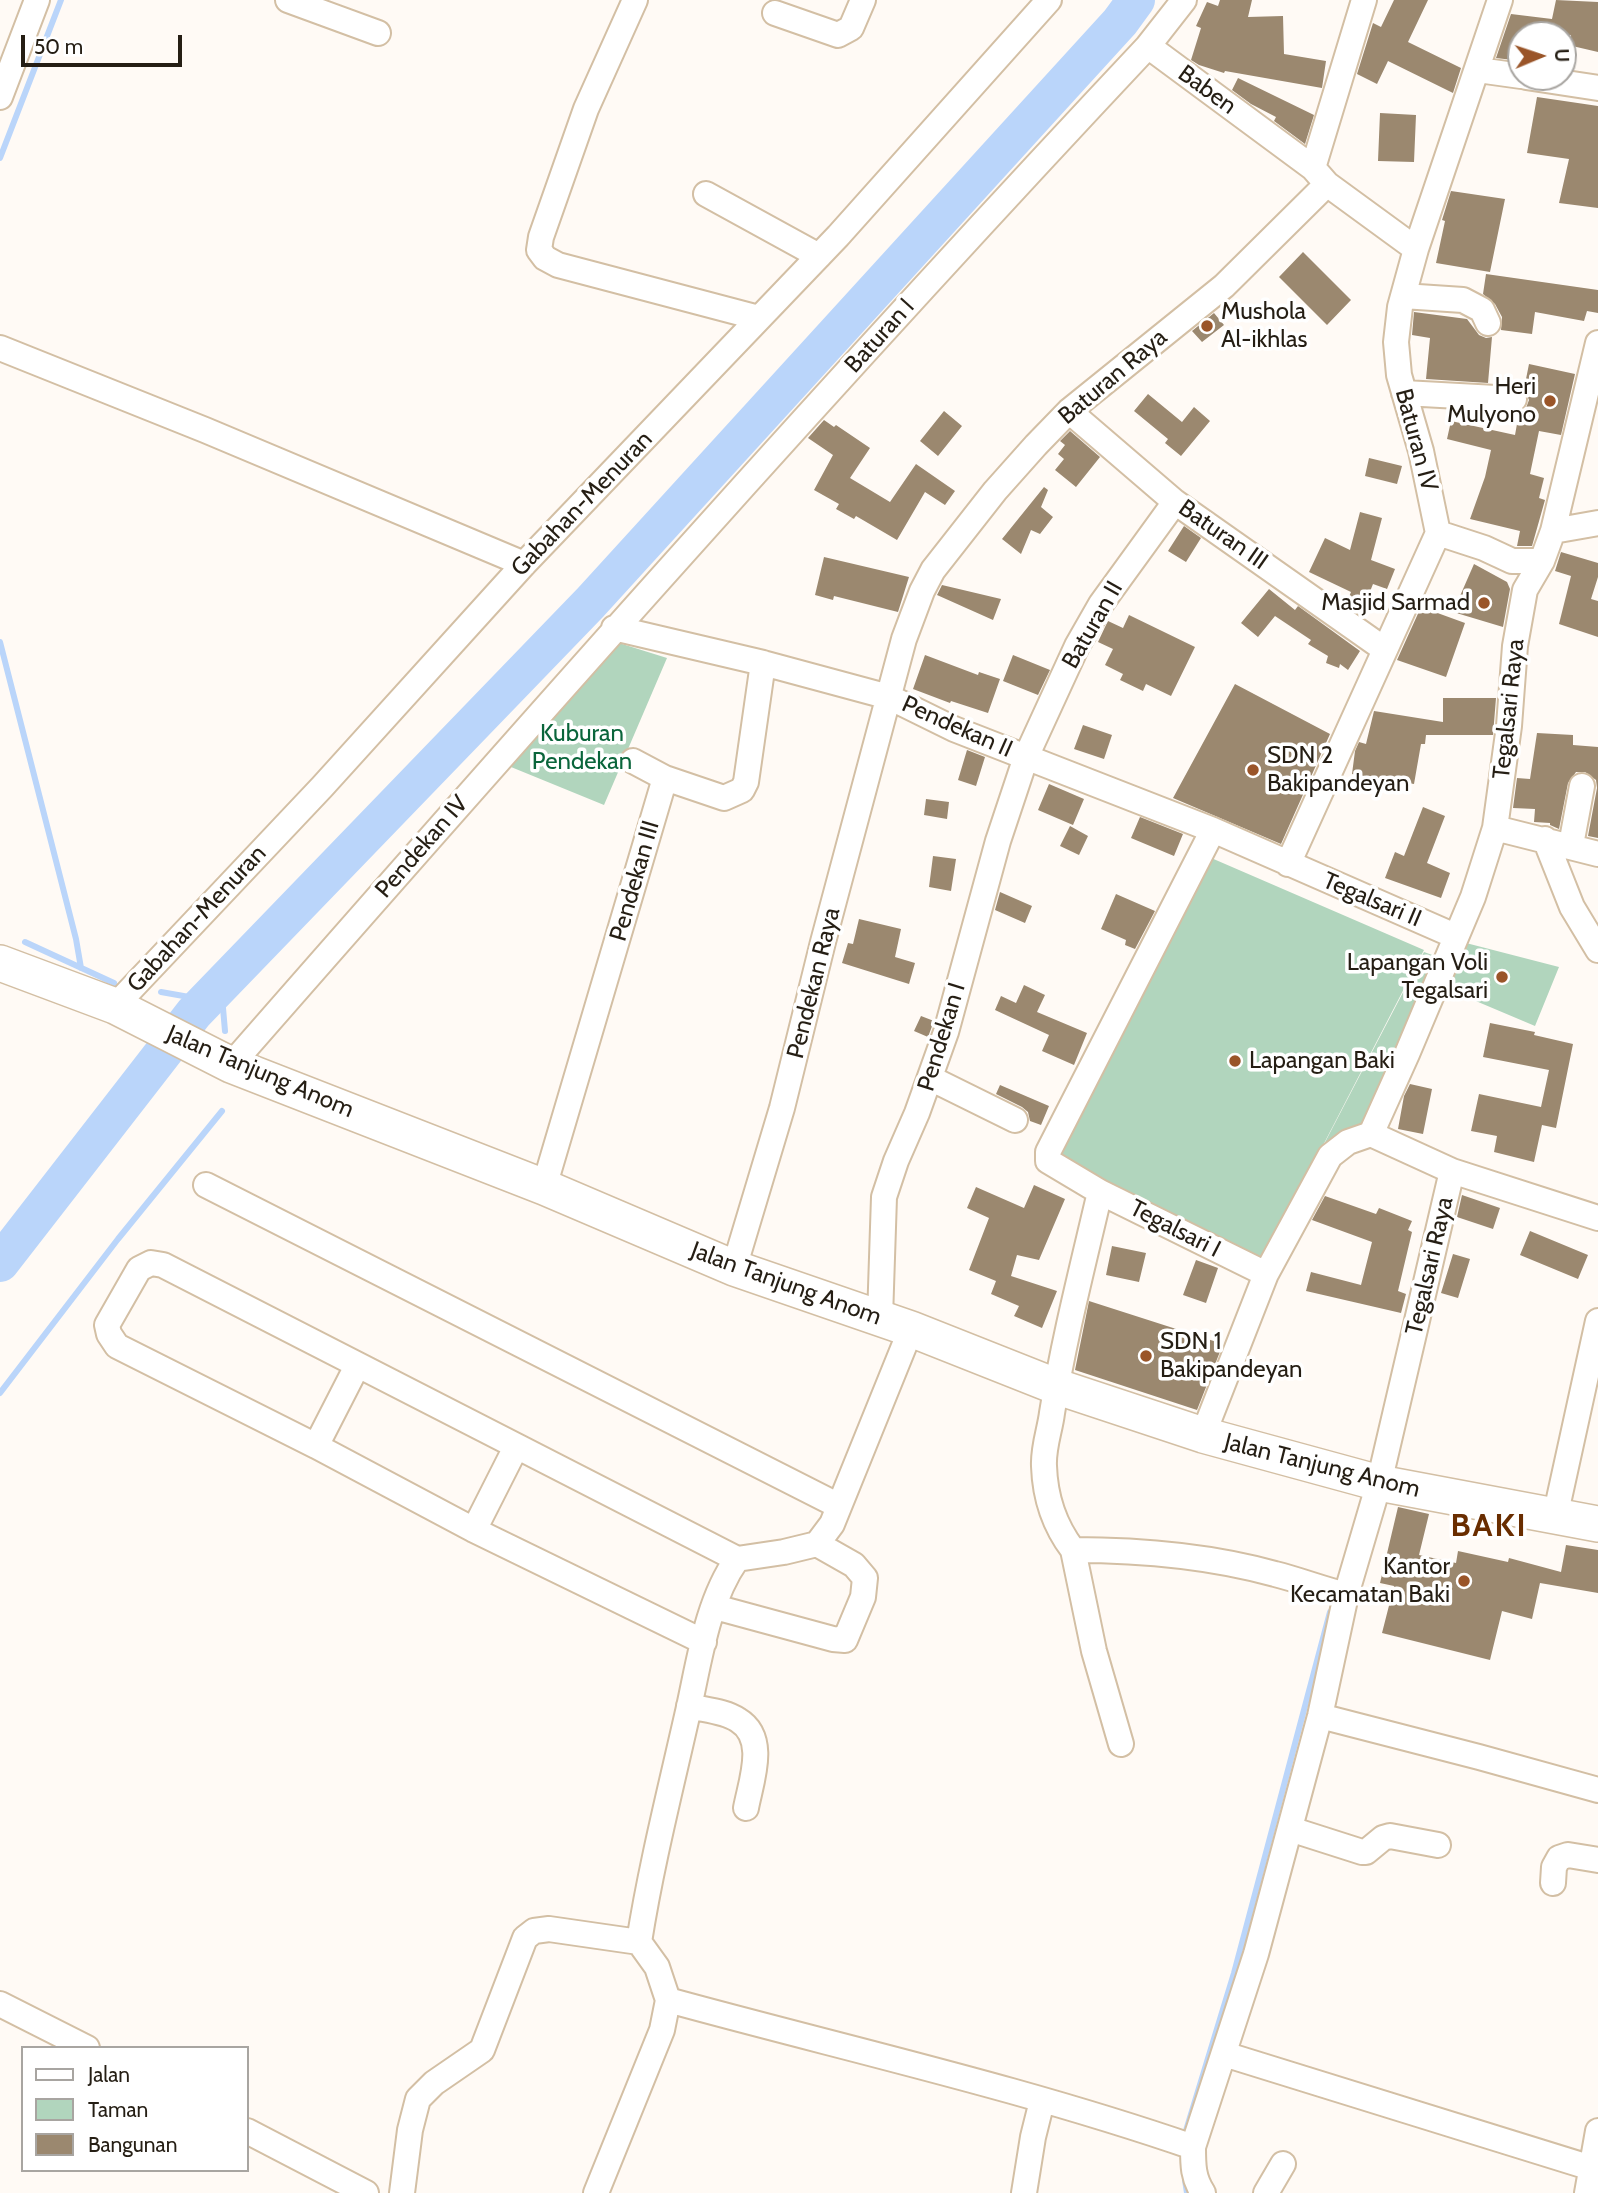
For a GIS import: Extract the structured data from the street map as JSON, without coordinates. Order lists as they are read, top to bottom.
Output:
{
  "streets": {
    "main road": ["Jalan Tanjung Anom"],
    "street": [
      "Baben",
      "Baturan I",
      "Baturan Raya",
      "Baturan IV",
      "Gabahan-Menuran",
      "Baturan III",
      "Baturan II",
      "Tegalsari Raya",
      "Pendekan II",
      "Pendekan IV",
      "Pendekan III",
      "Tegalsari II",
      "Pendekan Raya",
      "Pendekan I",
      "Tegalsari I"
    ]
  },
  "crossings": [
    ["Baben", "Baturan I"],
    ["Baben", "Baturan Raya"],
    ["Baturan I", "Pendekan II"],
    ["Baturan I", "Pendekan IV"],
    ["Baturan Raya", "Baturan III"],
    ["Baturan Raya", "Pendekan II"],
    ["Baturan Raya", "Pendekan Raya"],
    ["Gabahan-Menuran", "Jalan Tanjung Anom"],
    ["Baturan III", "Baturan II"],
    ["Baturan II", "Pendekan II"],
    ["Baturan II", "Pendekan I"],
    ["Tegalsari Raya", "Tegalsari II"],
    ["Tegalsari Raya", "Jalan Tanjung Anom"],
    ["Pendekan II", "Pendekan IV"],
    ["Pendekan II", "Tegalsari II"],
    ["Pendekan II", "Pendekan Raya"],
    ["Pendekan II", "Pendekan I"],
    ["Pendekan IV", "Jalan Tanjung Anom"],
    ["Pendekan III", "Jalan Tanjung Anom"],
    ["Pendekan Raya", "Jalan Tanjung Anom"],
    ["Pendekan I", "Jalan Tanjung Anom"],
    ["Jalan Tanjung Anom", "Tegalsari I"]
  ],
  "districts": ["BAKI"],
  "parks": ["Kuburan Pendekan"],
  "places": [
    "Mushola Al-ikhlas",
    "Heri Mulyono",
    "Masjid Sarmad",
    "SDN 2 Bakipandeyan",
    "Lapangan Voli Tegalsari",
    "Lapangan Baki",
    "SDN 1 Bakipandeyan",
    "Kantor Kecamatan Baki"
  ],
  "legend": ["Jalan", "Taman", "Bangunan"],
  "scale_bar": "50 m",
  "north": "right"
}
